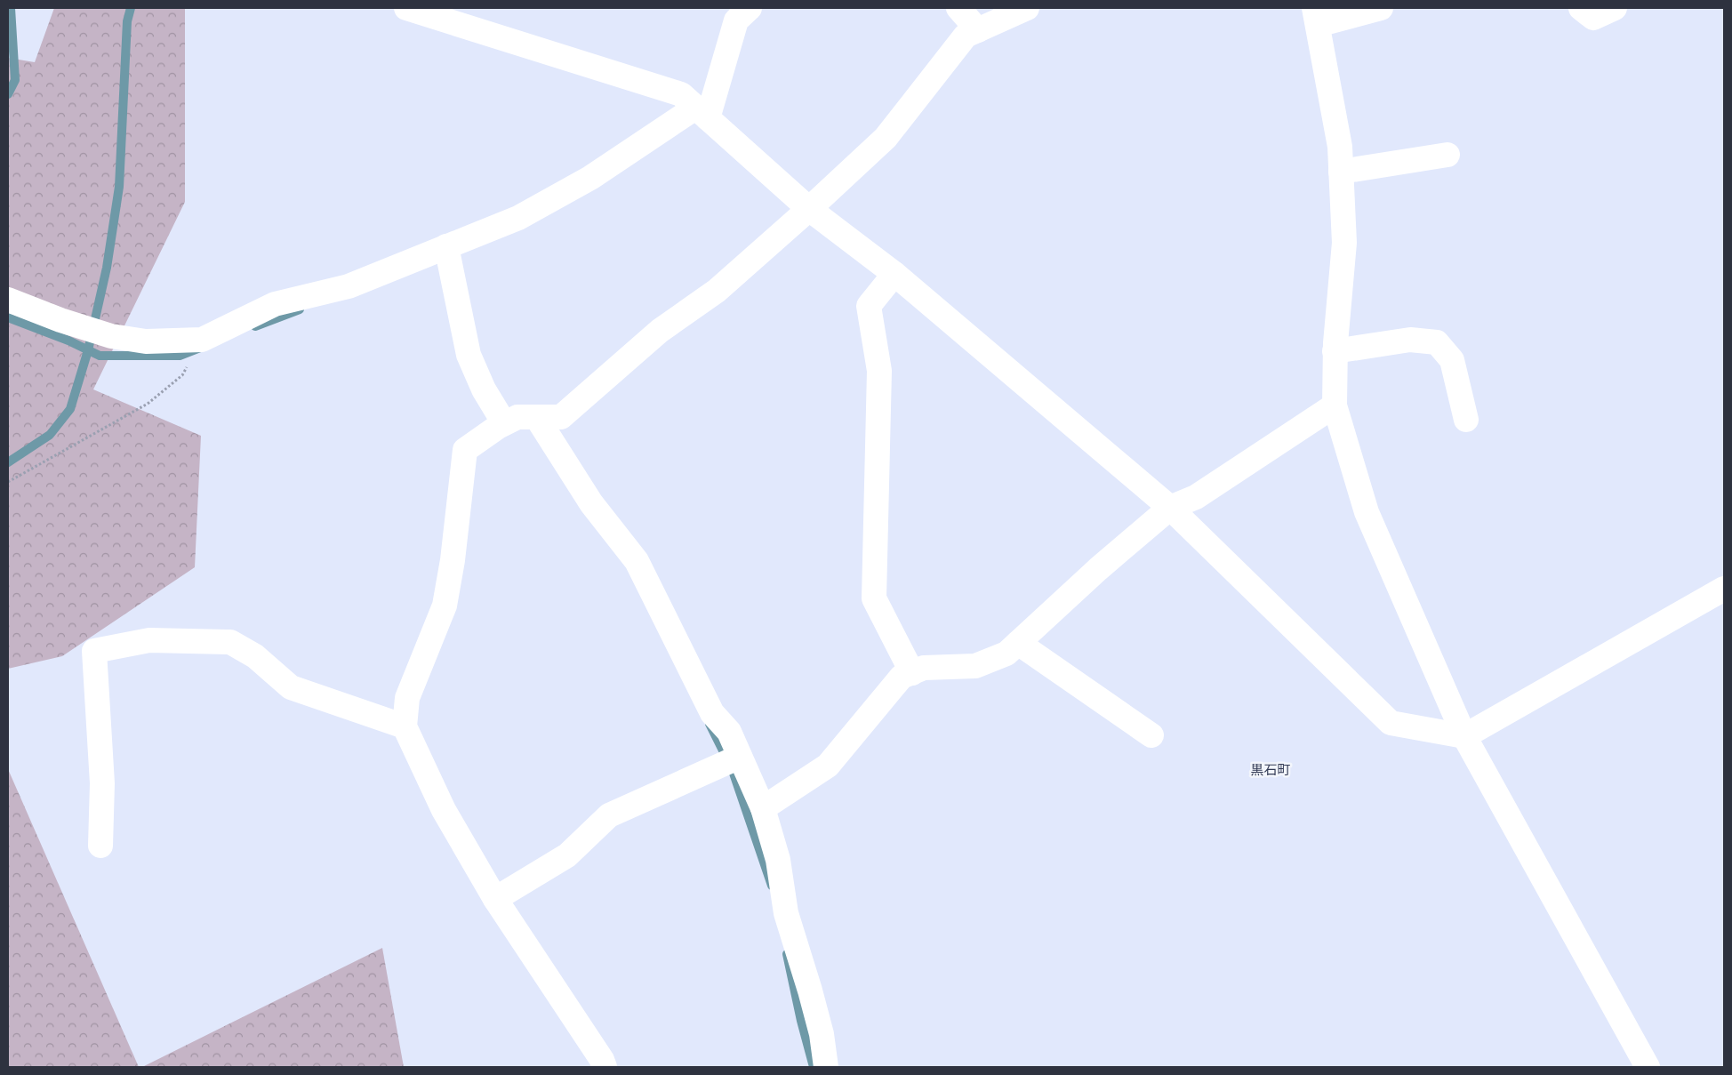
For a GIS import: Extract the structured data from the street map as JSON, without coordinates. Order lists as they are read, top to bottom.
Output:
{
  "districts": ["黒石町"]
}
